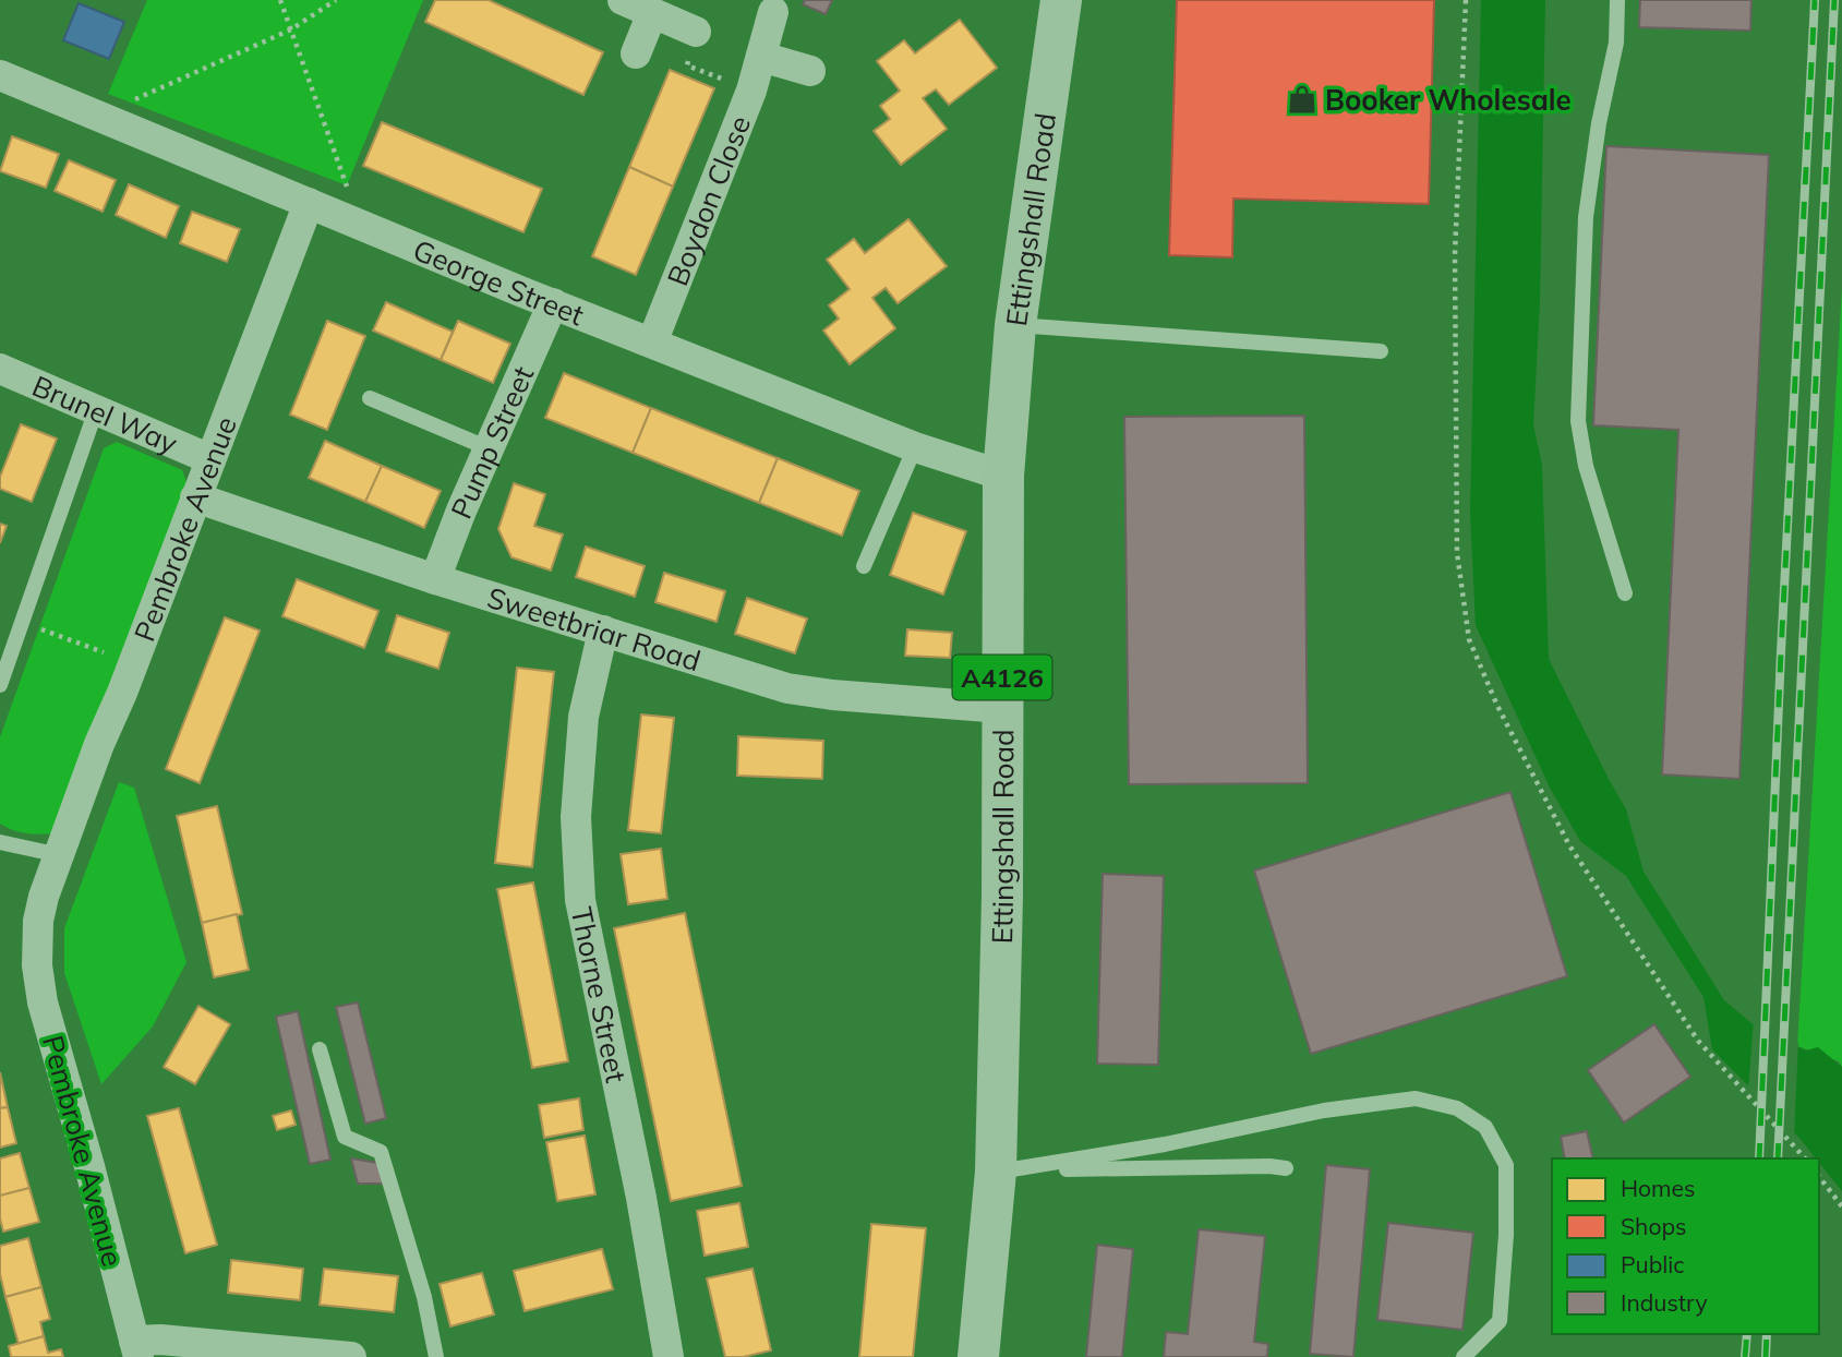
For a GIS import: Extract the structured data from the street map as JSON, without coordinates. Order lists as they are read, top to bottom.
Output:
{
  "streets": {
    "main road": ["Ettingshall Road", "A4126"],
    "street": [
      "Boydon Close",
      "George Street",
      "Brunel Way",
      "Pump Street",
      "Pembroke Avenue",
      "Sweetbriar Road",
      "Thorne Street"
    ]
  },
  "crossings": [
    ["Boydon Close", "George Street"],
    ["Ettingshall Road", "George Street"],
    ["Ettingshall Road", "Sweetbriar Road"],
    ["George Street", "Pump Street"],
    ["George Street", "Pembroke Avenue"],
    ["Brunel Way", "Pembroke Avenue"],
    ["Pump Street", "Sweetbriar Road"],
    ["Pembroke Avenue", "Sweetbriar Road"],
    ["Sweetbriar Road", "Thorne Street"]
  ],
  "places": {
    "shop": ["Booker Wholesale"]
  },
  "legend": [
    "Homes",
    "Shops",
    "Public",
    "Industry"
  ]
}
